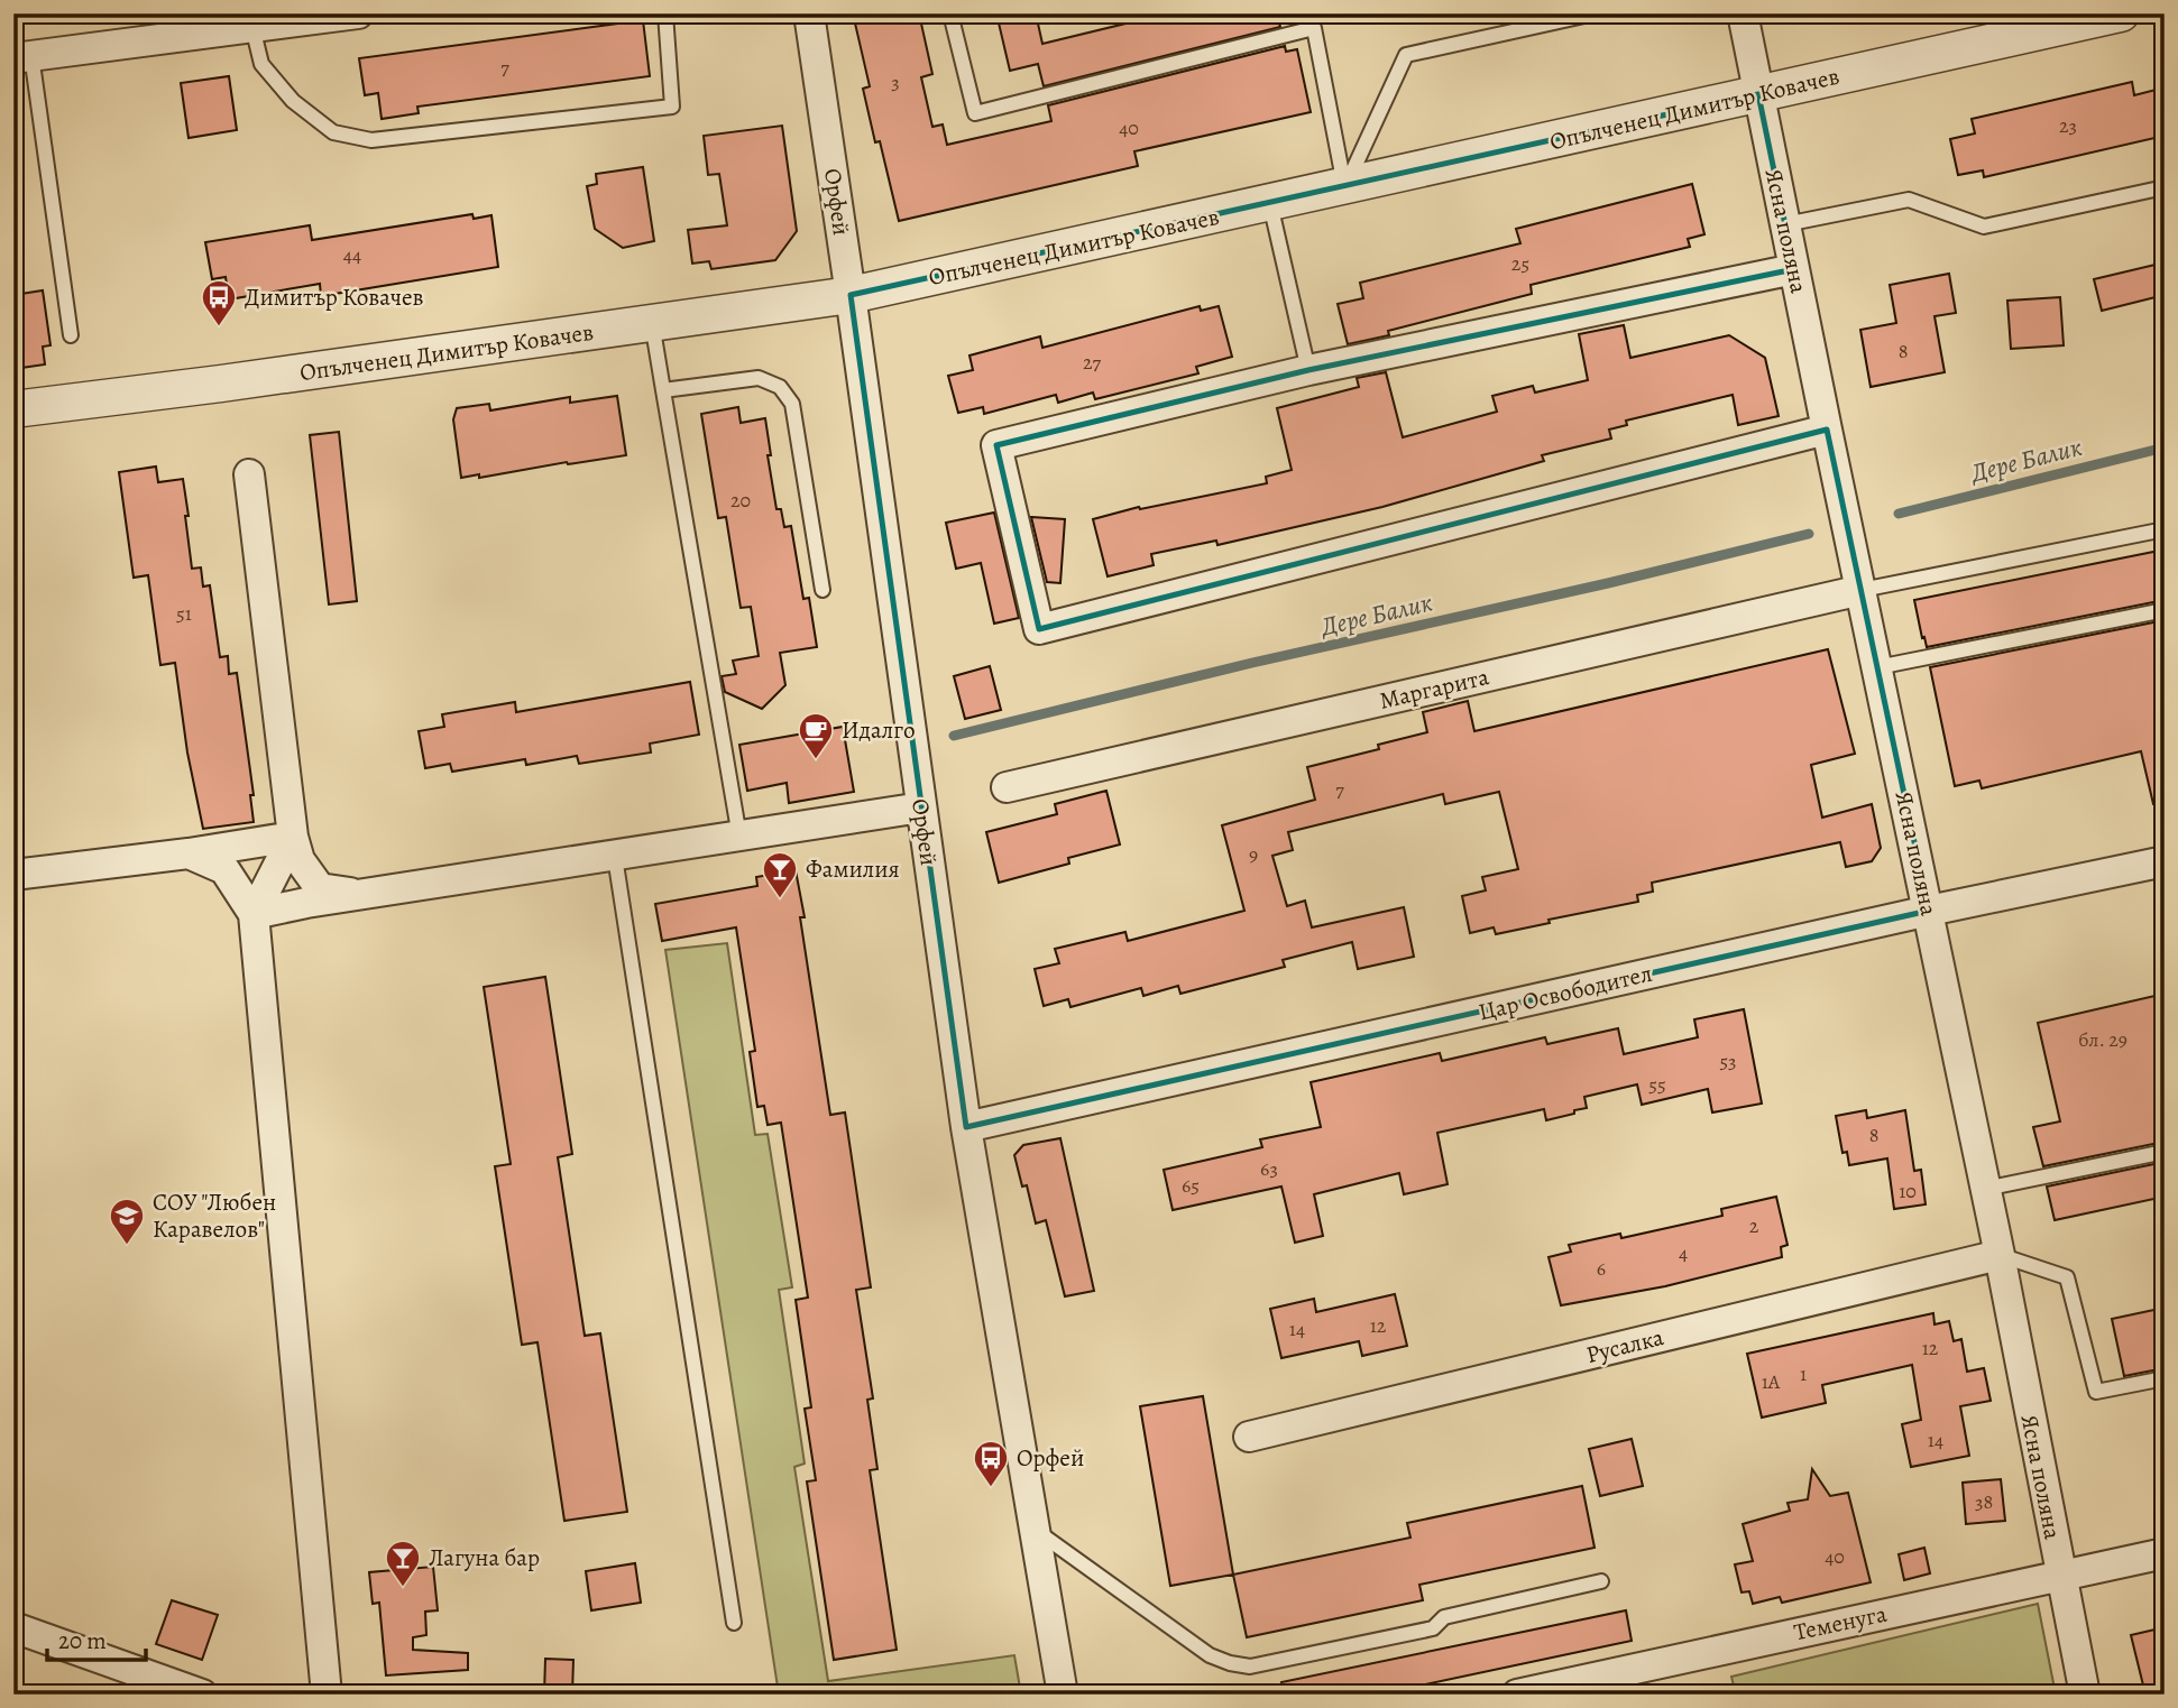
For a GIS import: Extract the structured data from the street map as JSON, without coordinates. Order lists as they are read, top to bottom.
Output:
{
  "streets": {
    "street": [
      "Опълченец Димитър Ковачев",
      "Орфей",
      "Ясна поляна",
      "Маргарита",
      "Цар Освободител",
      "Русалка",
      "Теменуга"
    ]
  },
  "crossings": [
    ["Опълченец Димитър Ковачев", "Орфей"],
    ["Опълченец Димитър Ковачев", "Ясна поляна"],
    ["Орфей", "Цар Освободител"],
    ["Ясна поляна", "Маргарита"],
    ["Ясна поляна", "Цар Освободител"],
    ["Ясна поляна", "Русалка"],
    ["Ясна поляна", "Теменуга"]
  ],
  "water": ["Дере Балик"],
  "places": {
    "bus stop": ["Димитър Ковачев", "Орфей"],
    "cafe": ["Идалго"],
    "bar": ["Фамилия", "Лагуна бар"],
    "school or university": ["СОУ \"Любен Каравелов\""]
  },
  "house_numbers": [
    "7",
    "3",
    "23",
    "40",
    "44",
    "25",
    "8",
    "27",
    "20",
    "51",
    "7",
    "9",
    "бл. 29",
    "53",
    "55",
    "8",
    "63",
    "65",
    "10",
    "2",
    "4",
    "6",
    "12",
    "14",
    "12",
    "1",
    "1А",
    "14",
    "38",
    "40"
  ],
  "scale_bar": "20 m"
}
